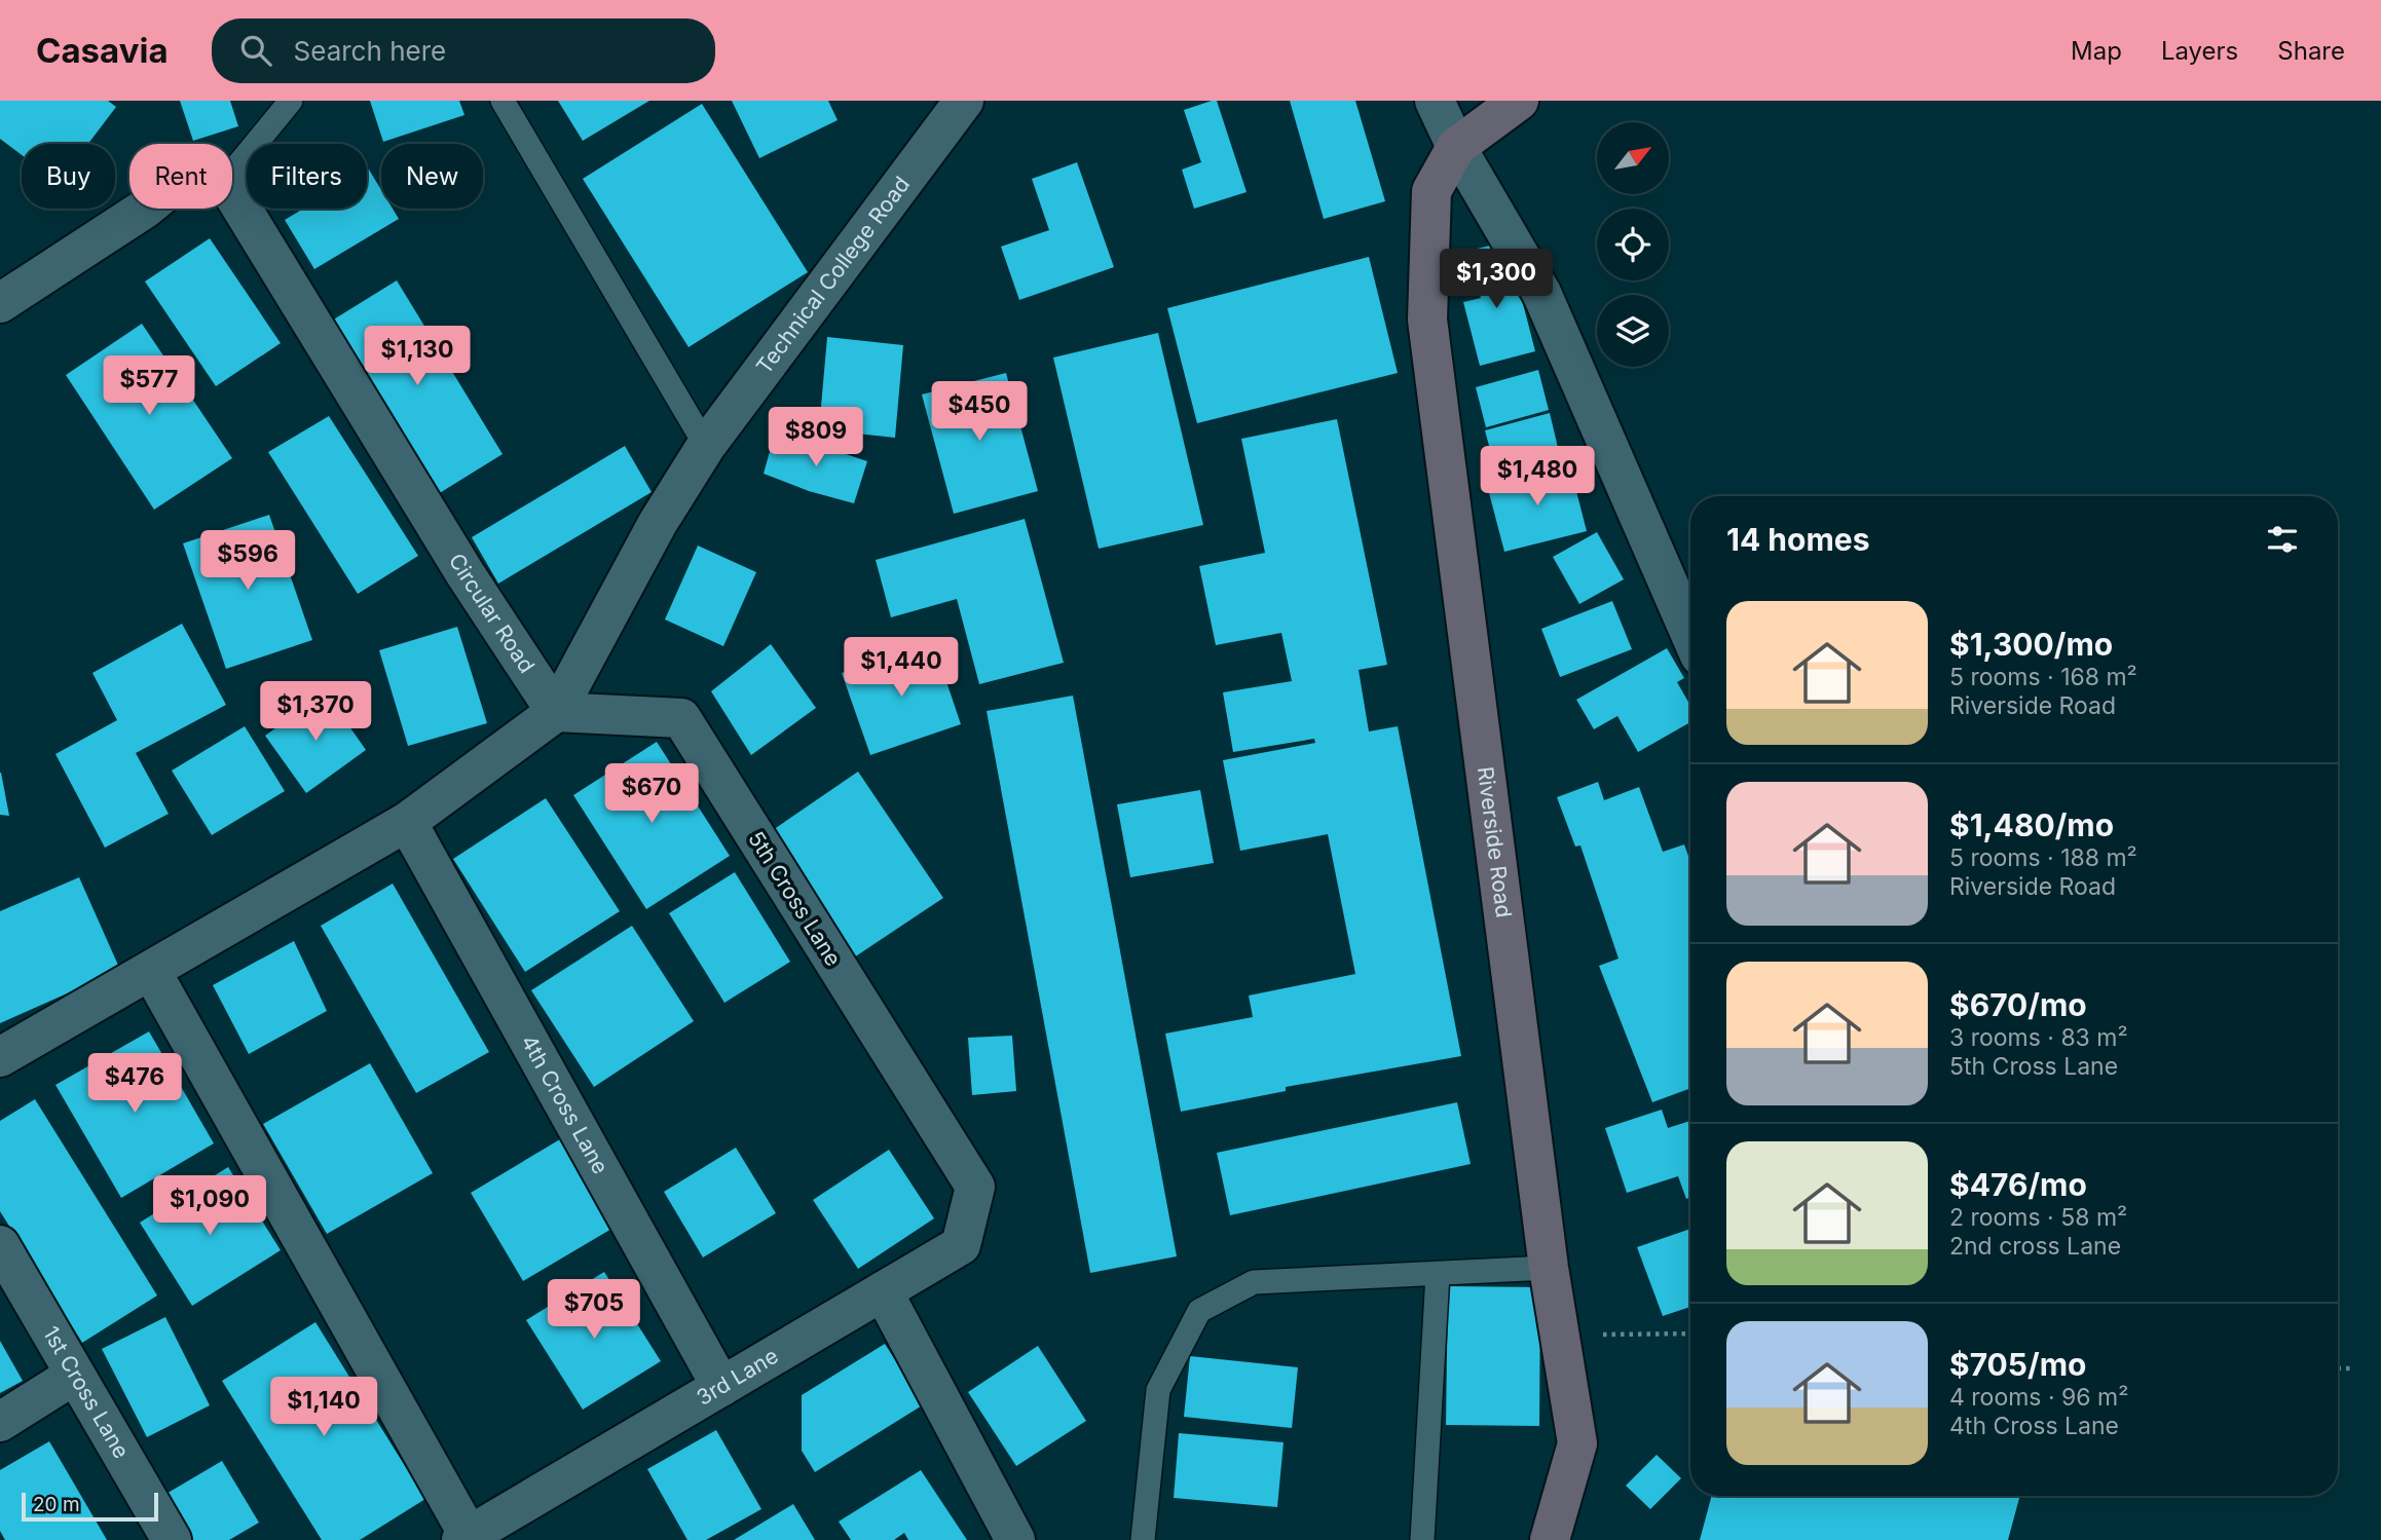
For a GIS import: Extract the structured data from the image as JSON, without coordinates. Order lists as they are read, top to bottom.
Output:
{
  "streets": {
    "street": [
      "Technical College Road",
      "Circular Road",
      "Riverside Road",
      "5th Cross Lane",
      "4th Cross Lane",
      "3rd Lane",
      "1st Cross Lane"
    ]
  },
  "crossings": [
    ["Technical College Road", "Circular Road"],
    ["Technical College Road", "5th Cross Lane"],
    ["Circular Road", "5th Cross Lane"],
    ["5th Cross Lane", "3rd Lane"],
    ["4th Cross Lane", "3rd Lane"]
  ],
  "scale_bar": "20 m",
  "north": "top right",
  "page": {
    "header": "Casavia",
    "search": "Search here",
    "nav": ["Map", "Layers", "Share"],
    "chip": [
      "Buy",
      "Rent",
      "Filters",
      "New"
    ],
    "price": [
      "$1,300",
      "$1,130",
      "$577",
      "$450",
      "$809",
      "$1,480",
      "$596",
      "$1,440",
      "$1,370",
      "$670",
      "$476",
      "$1,090",
      "$705",
      "$1,140"
    ],
    "heading": "14 homes",
    "list": [
      {
        "name": "$1,300/mo",
        "note": "5 rooms · 168 m² · Riverside Road"
      },
      {
        "name": "$1,480/mo",
        "note": "5 rooms · 188 m² · Riverside Road"
      },
      {
        "name": "$670/mo",
        "note": "3 rooms · 83 m² · 5th Cross Lane"
      },
      {
        "name": "$476/mo",
        "note": "2 rooms · 58 m² · 2nd cross Lane"
      },
      {
        "name": "$705/mo",
        "note": "4 rooms · 96 m² · 4th Cross Lane"
      }
    ],
    "scale": "20 m"
  }
}
